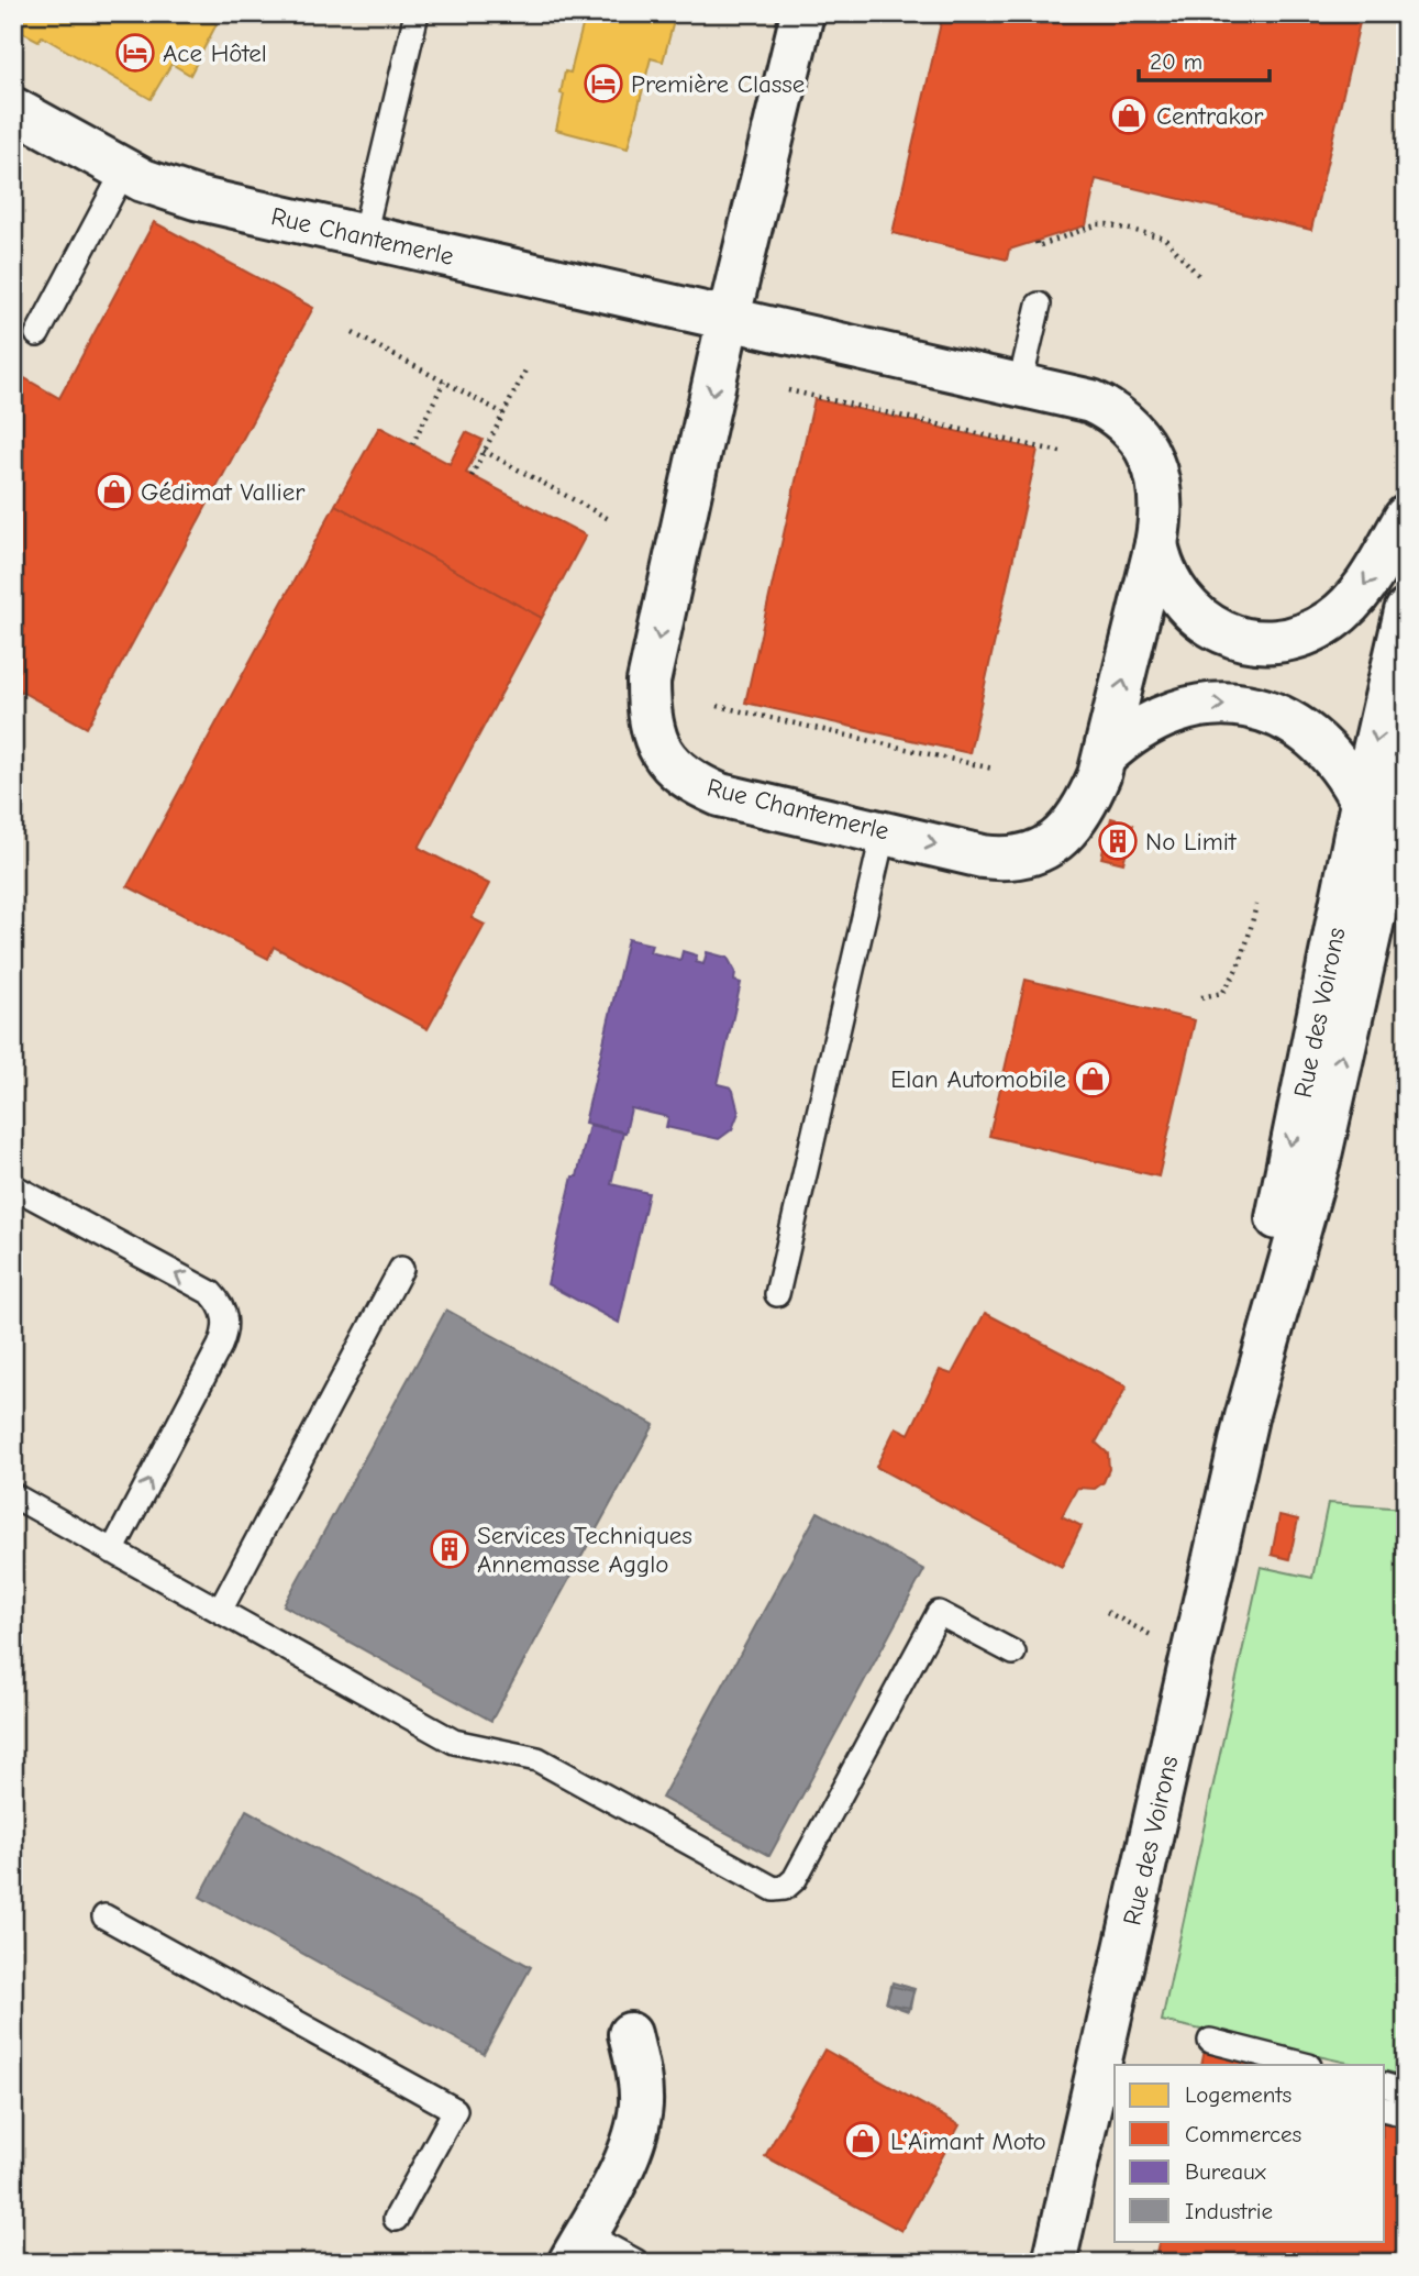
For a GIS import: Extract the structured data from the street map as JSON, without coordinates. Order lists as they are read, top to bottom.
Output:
{
  "streets": {
    "street": ["Rue Chantemerle", "Rue des Voirons"]
  },
  "crossings": [
    ["Rue Chantemerle", "Rue des Voirons"]
  ],
  "places": {
    "hotel": ["Ace Hôtel", "Première Classe"],
    "shop": [
      "Centrakor",
      "Gédimat Vallier",
      "Elan Automobile",
      "L'Aimant Moto"
    ],
    "building": ["No Limit", "Services Techniques Annemasse Agglo"]
  },
  "legend": [
    "Logements",
    "Commerces",
    "Bureaux",
    "Industrie"
  ],
  "scale_bar": "20 m"
}
